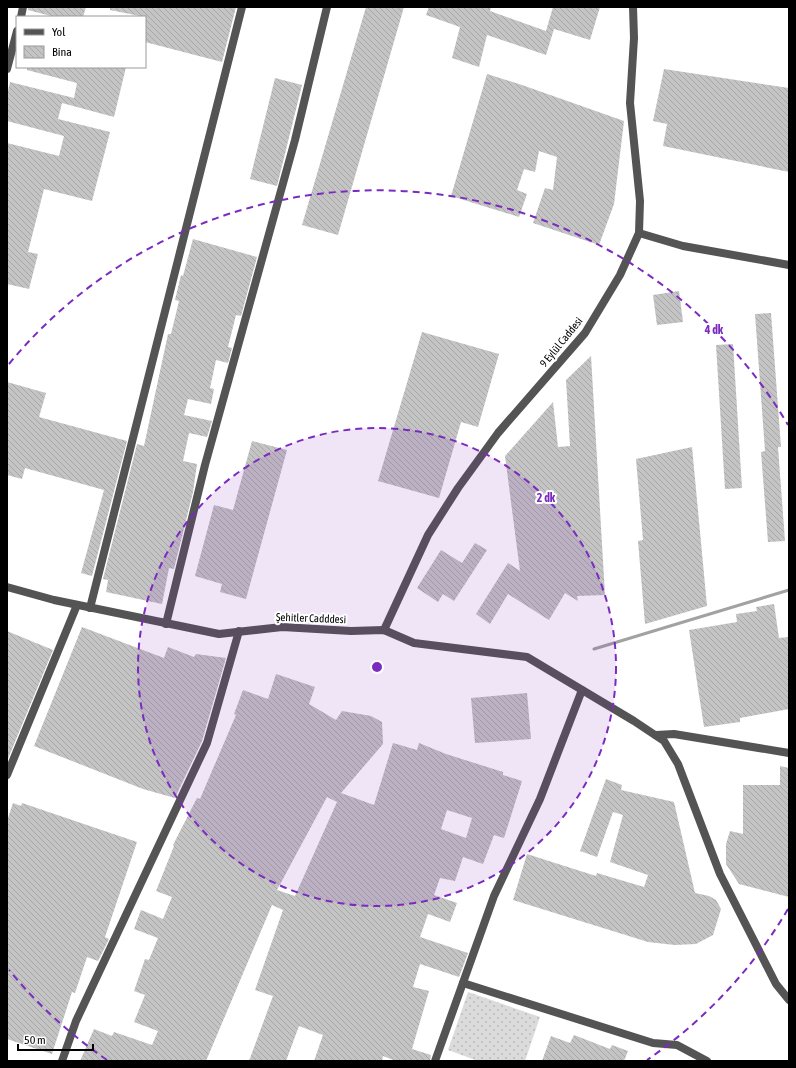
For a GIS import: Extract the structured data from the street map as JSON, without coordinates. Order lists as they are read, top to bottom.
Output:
{
  "streets": {
    "street": ["9 Eylül Caddesi", "Şehitler Cadddesi"]
  },
  "crossings": [
    ["9 Eylül Caddesi", "Şehitler Cadddesi"]
  ],
  "legend": ["Yol", "Bina"],
  "scale_bar": "50 m",
  "rings": ["4 dk", "2 dk"]
}
